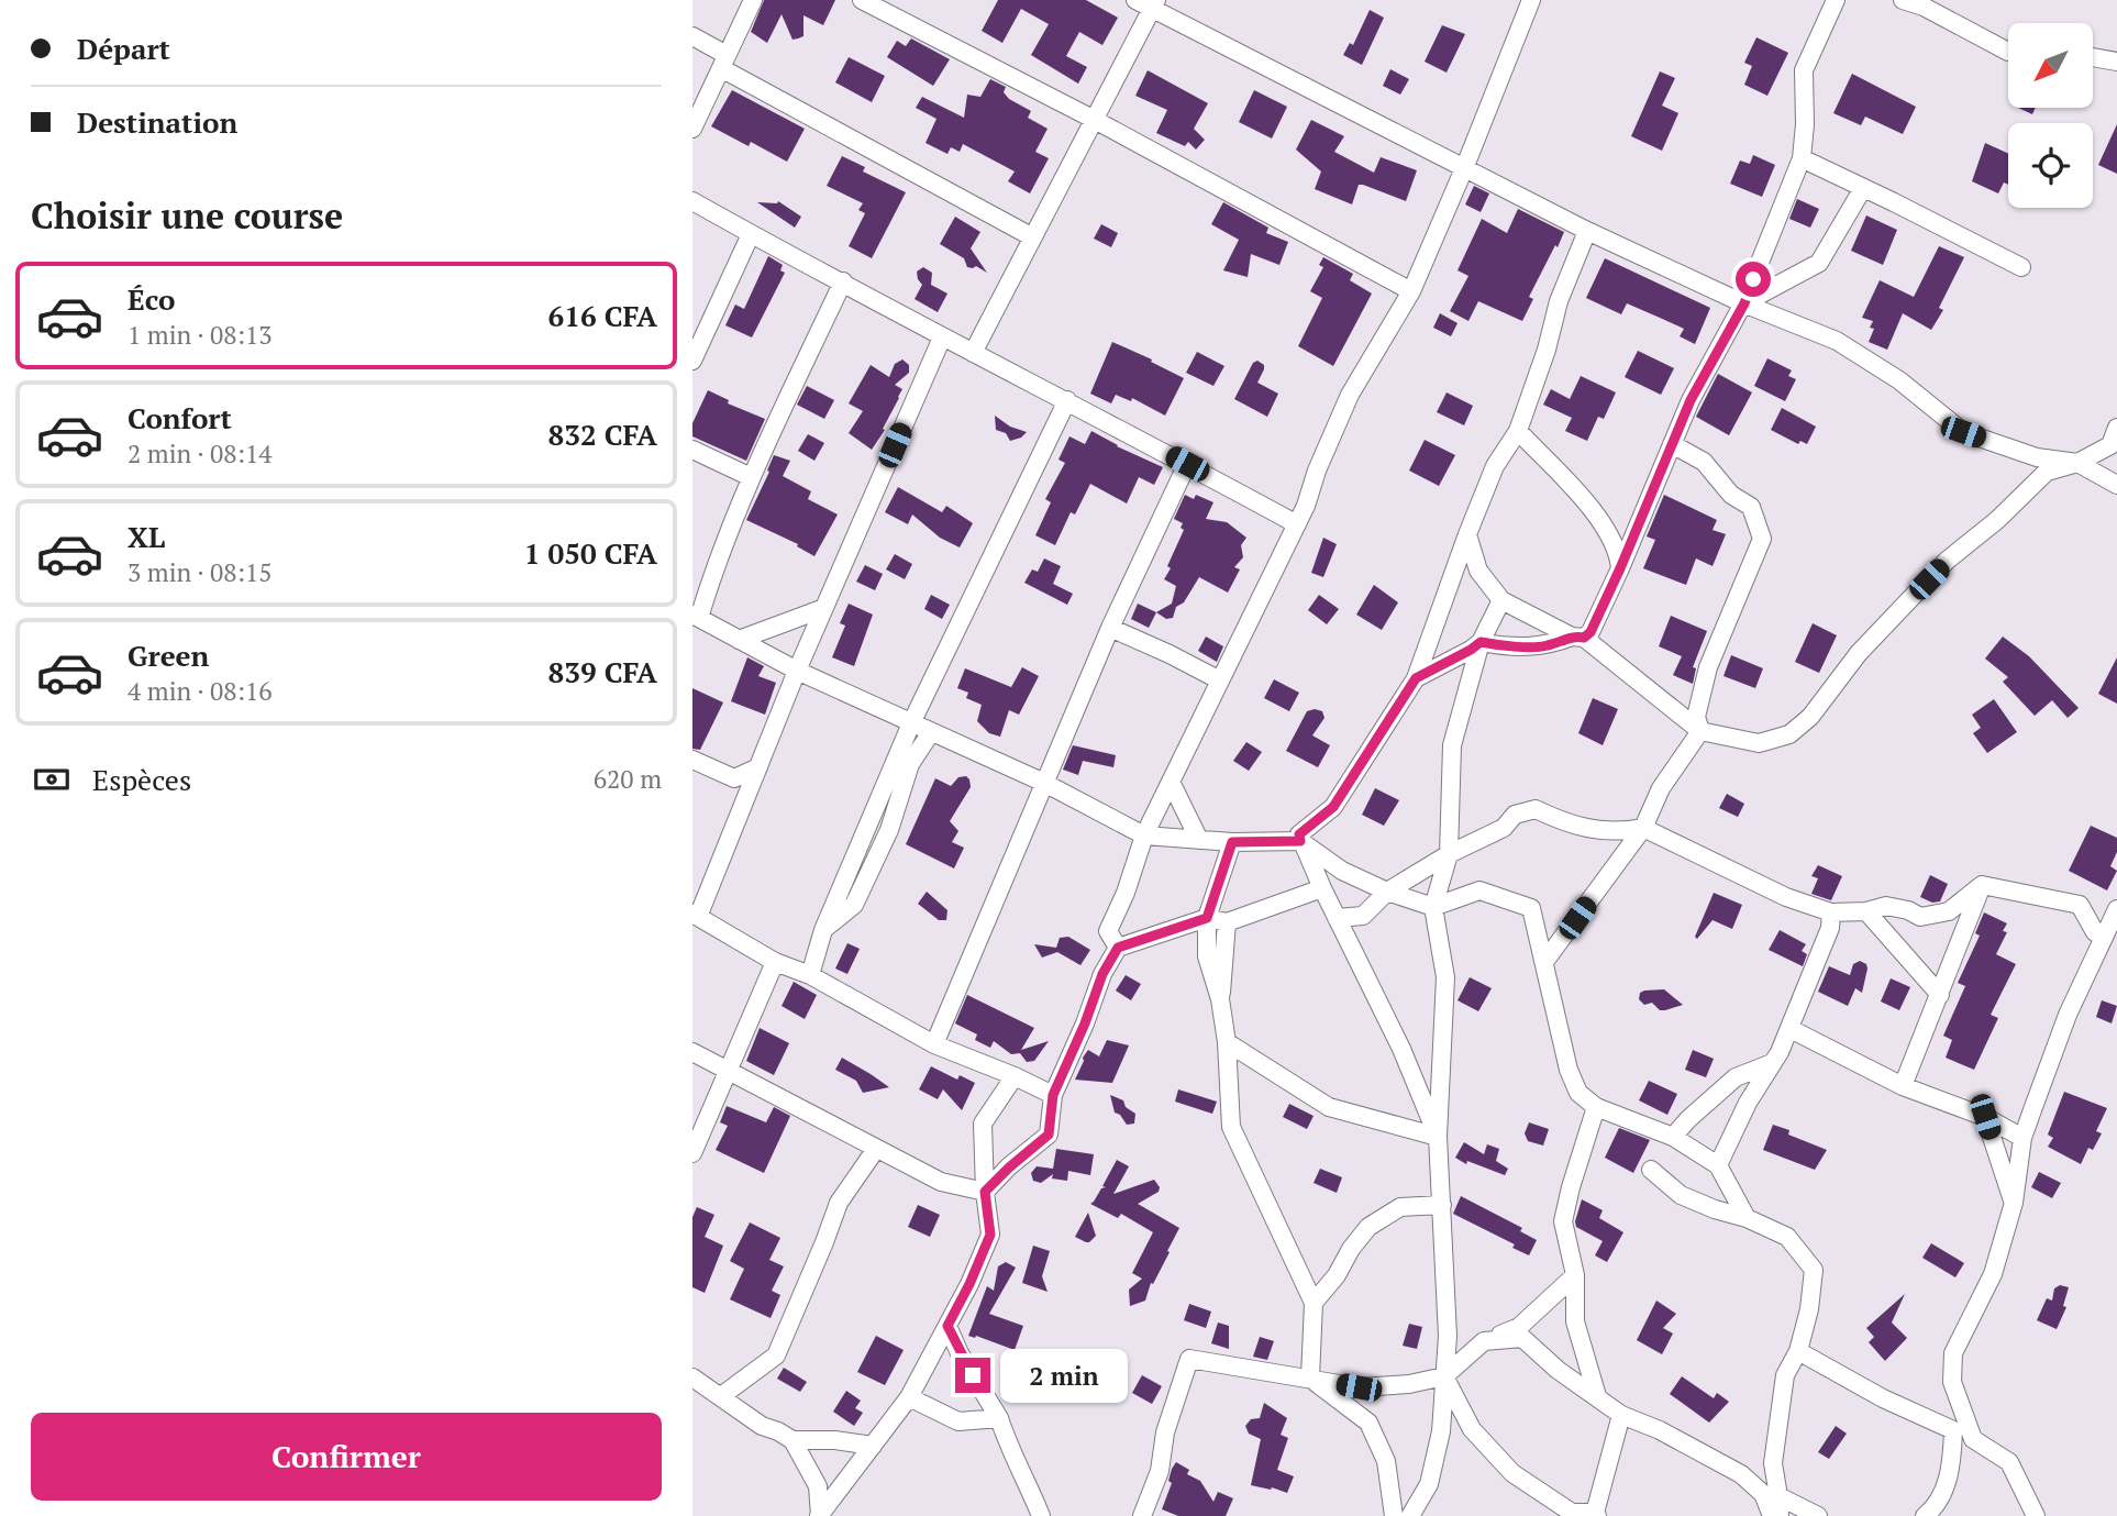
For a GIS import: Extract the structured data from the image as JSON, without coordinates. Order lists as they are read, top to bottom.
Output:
{
  "north": "bottom left",
  "page": {
    "banner": ["Départ", "Destination"],
    "heading": "Choisir une course",
    "list": [
      {
        "name": "Éco",
        "note": "1 min · 08:13",
        "value": "616 CFA"
      },
      {
        "name": "Confort",
        "note": "2 min · 08:14",
        "value": "832 CFA"
      },
      {
        "name": "XL",
        "note": "3 min · 08:15",
        "value": "1 050 CFA"
      },
      {
        "name": "Green",
        "note": "4 min · 08:16",
        "value": "839 CFA"
      }
    ],
    "pay": ["Espèces", "620 m"],
    "bubble": "2 min",
    "buttons": "Confirmer"
  }
}
